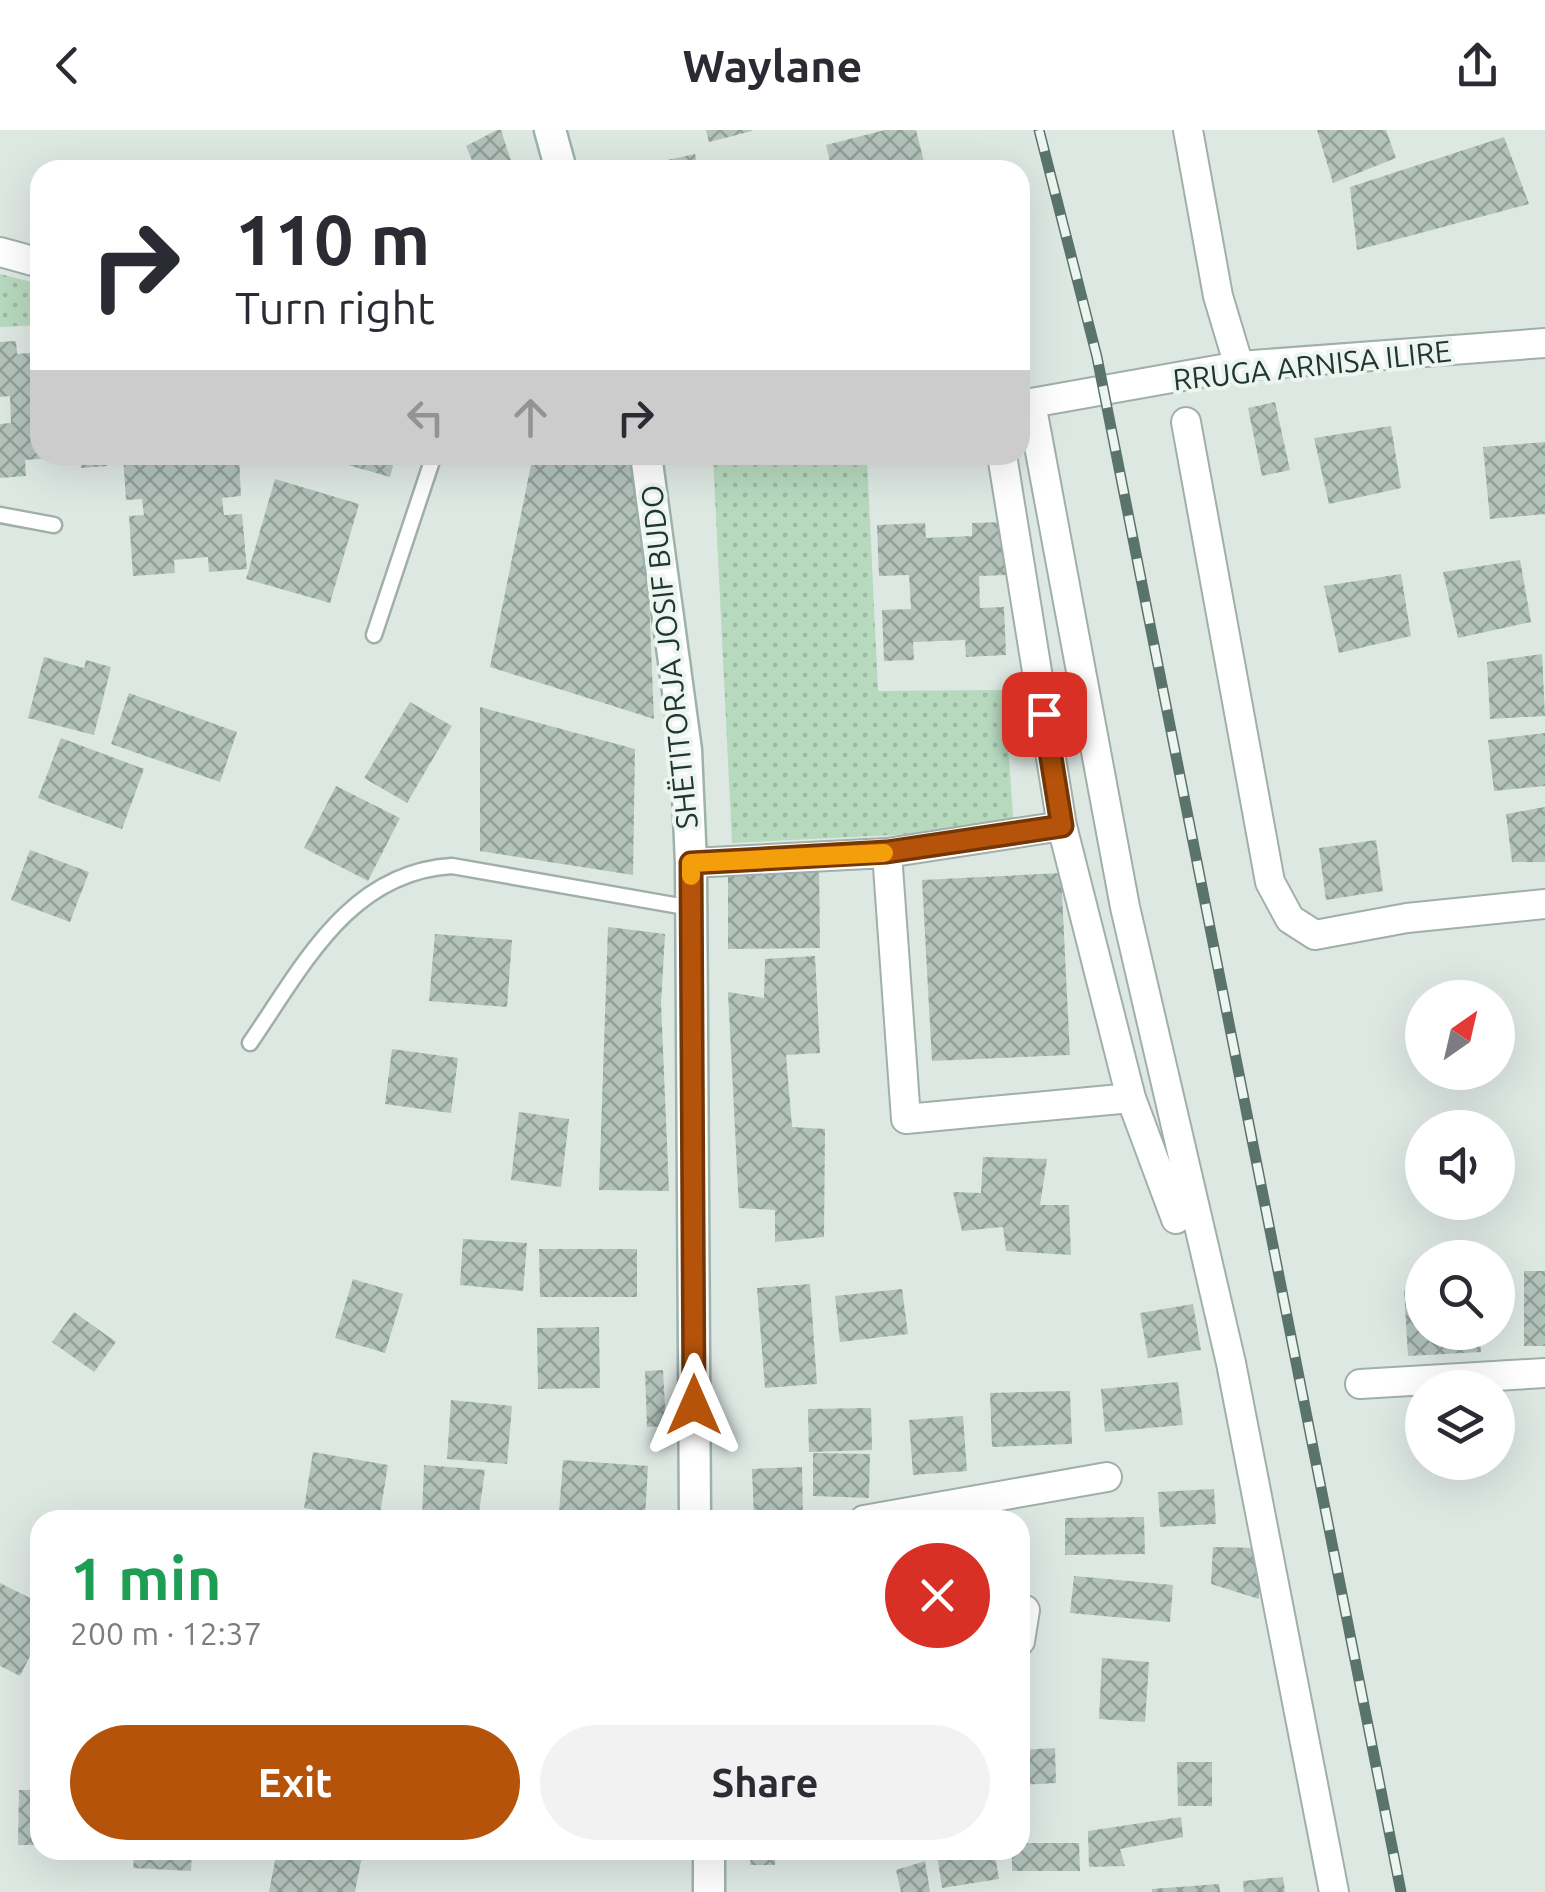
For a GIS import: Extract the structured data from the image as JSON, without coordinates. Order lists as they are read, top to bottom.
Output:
{
  "streets": {
    "main road": ["SHËTITORJA JOSIF BUDO"],
    "street": ["RRUGA ARNISA ILIRE"]
  },
  "north": "top right",
  "page": {
    "header": "Waylane",
    "turn": ["110 m", "Turn right"],
    "heading": ["1 min", "200 m · 12:37"],
    "buttons": ["Exit", "Share"]
  }
}
